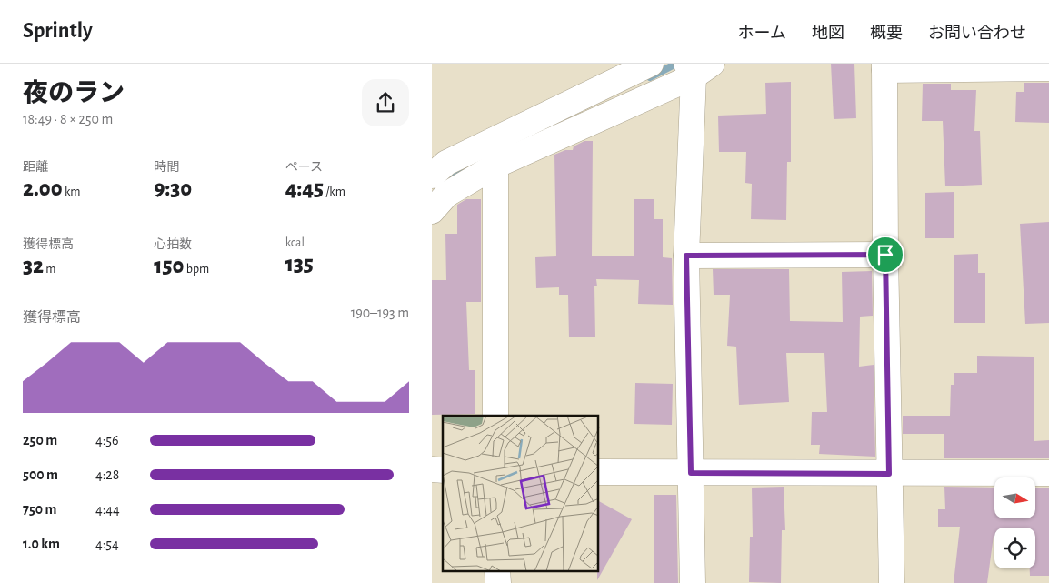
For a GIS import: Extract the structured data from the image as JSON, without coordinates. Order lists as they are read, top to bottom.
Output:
{
  "north": "right",
  "page": {
    "header": "Sprintly",
    "nav": [
      "ホーム",
      "地図",
      "概要",
      "お問い合わせ"
    ],
    "heading": ["夜のラン", "18:49 · 8 × 250 m"],
    "stats": [
      ["距離", "2.00 km"],
      ["時間", "9:30"],
      ["ペース", "4:45 /km"],
      ["獲得標高", "32 m"],
      ["心拍数", "150 bpm"],
      ["kcal", "135"]
    ],
    "chart": ["獲得標高", "190–193 m"],
    "list": [
      {
        "name": "250 m",
        "note": "4:56"
      },
      {
        "name": "500 m",
        "note": "4:28"
      },
      {
        "name": "750 m",
        "note": "4:44"
      },
      {
        "name": "1.0 km",
        "note": "4:54"
      }
    ]
  }
}
